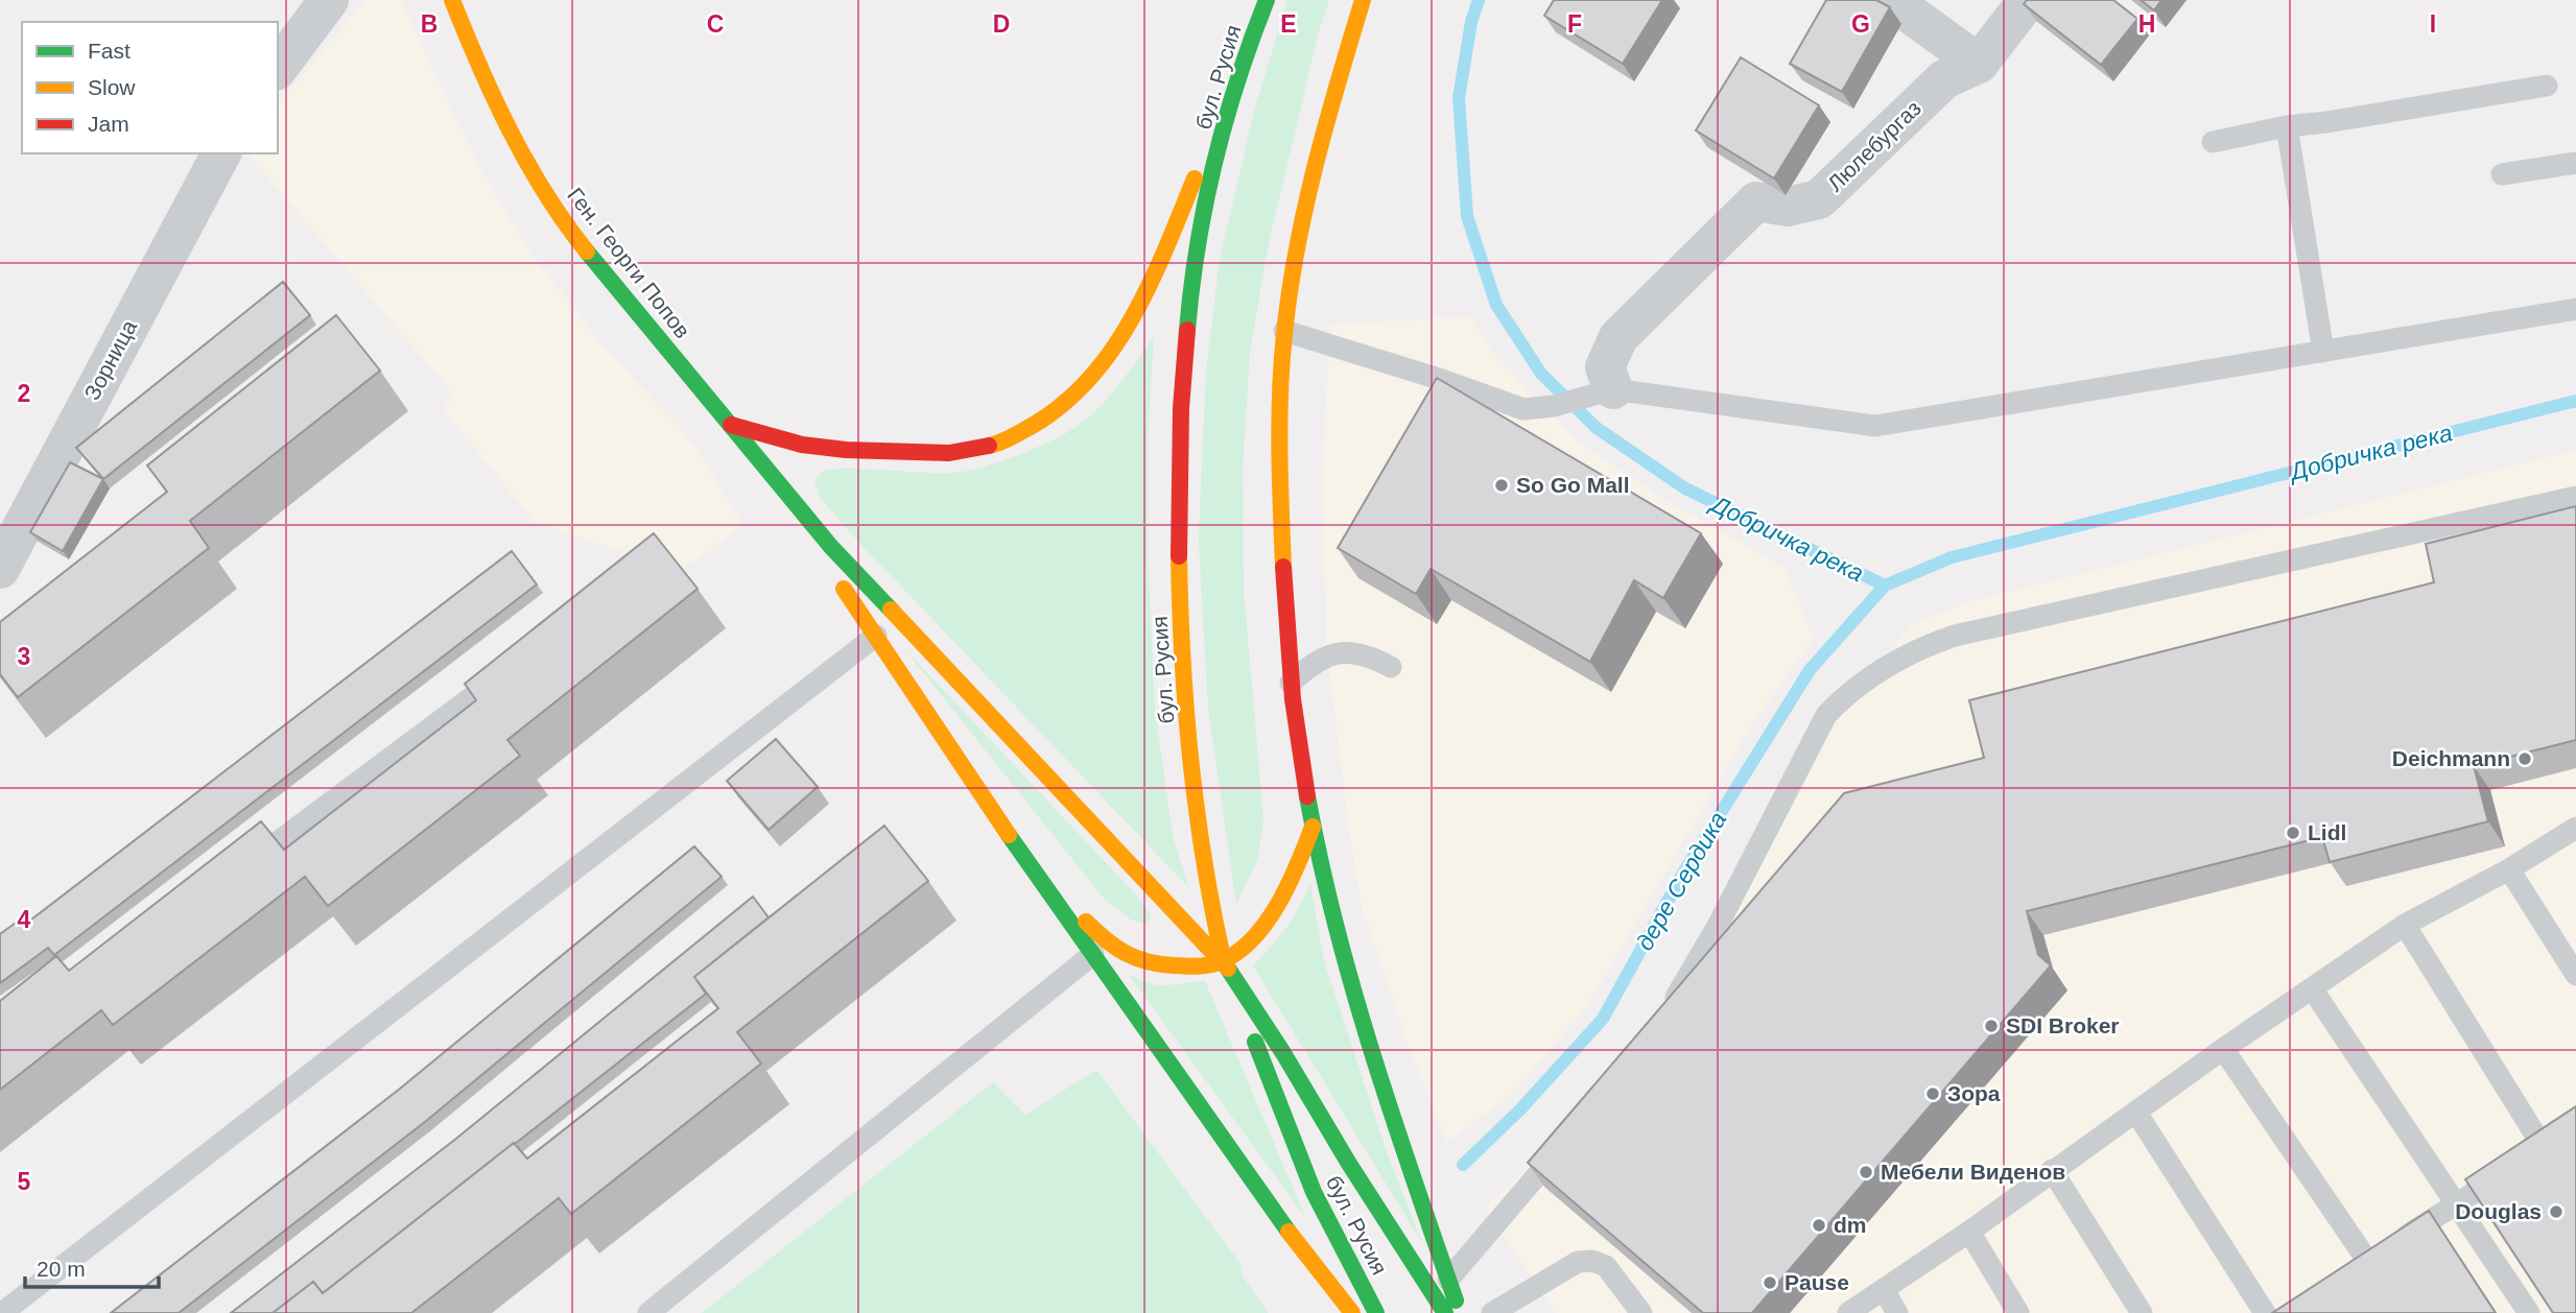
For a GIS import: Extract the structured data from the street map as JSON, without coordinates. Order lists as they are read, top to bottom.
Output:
{
  "streets": {
    "main road": ["бул. Русия", "Ген. Георги Попов"],
    "street": ["Люлебургаз", "Зорница"]
  },
  "water": ["Добричка река", "дере Сердика"],
  "places": [
    "So Go Mall",
    "Deichmann",
    "Lidl",
    "SDI Broker",
    "Зора",
    "Мебели Виденов",
    "Douglas",
    "dm",
    "Pause"
  ],
  "legend": ["Fast", "Slow", "Jam"],
  "scale_bar": "20 m",
  "grid": {
    "columns": [
      "B",
      "C",
      "D",
      "E",
      "F",
      "G",
      "H",
      "I"
    ],
    "rows": [
      "2",
      "3",
      "4",
      "5"
    ]
  }
}
